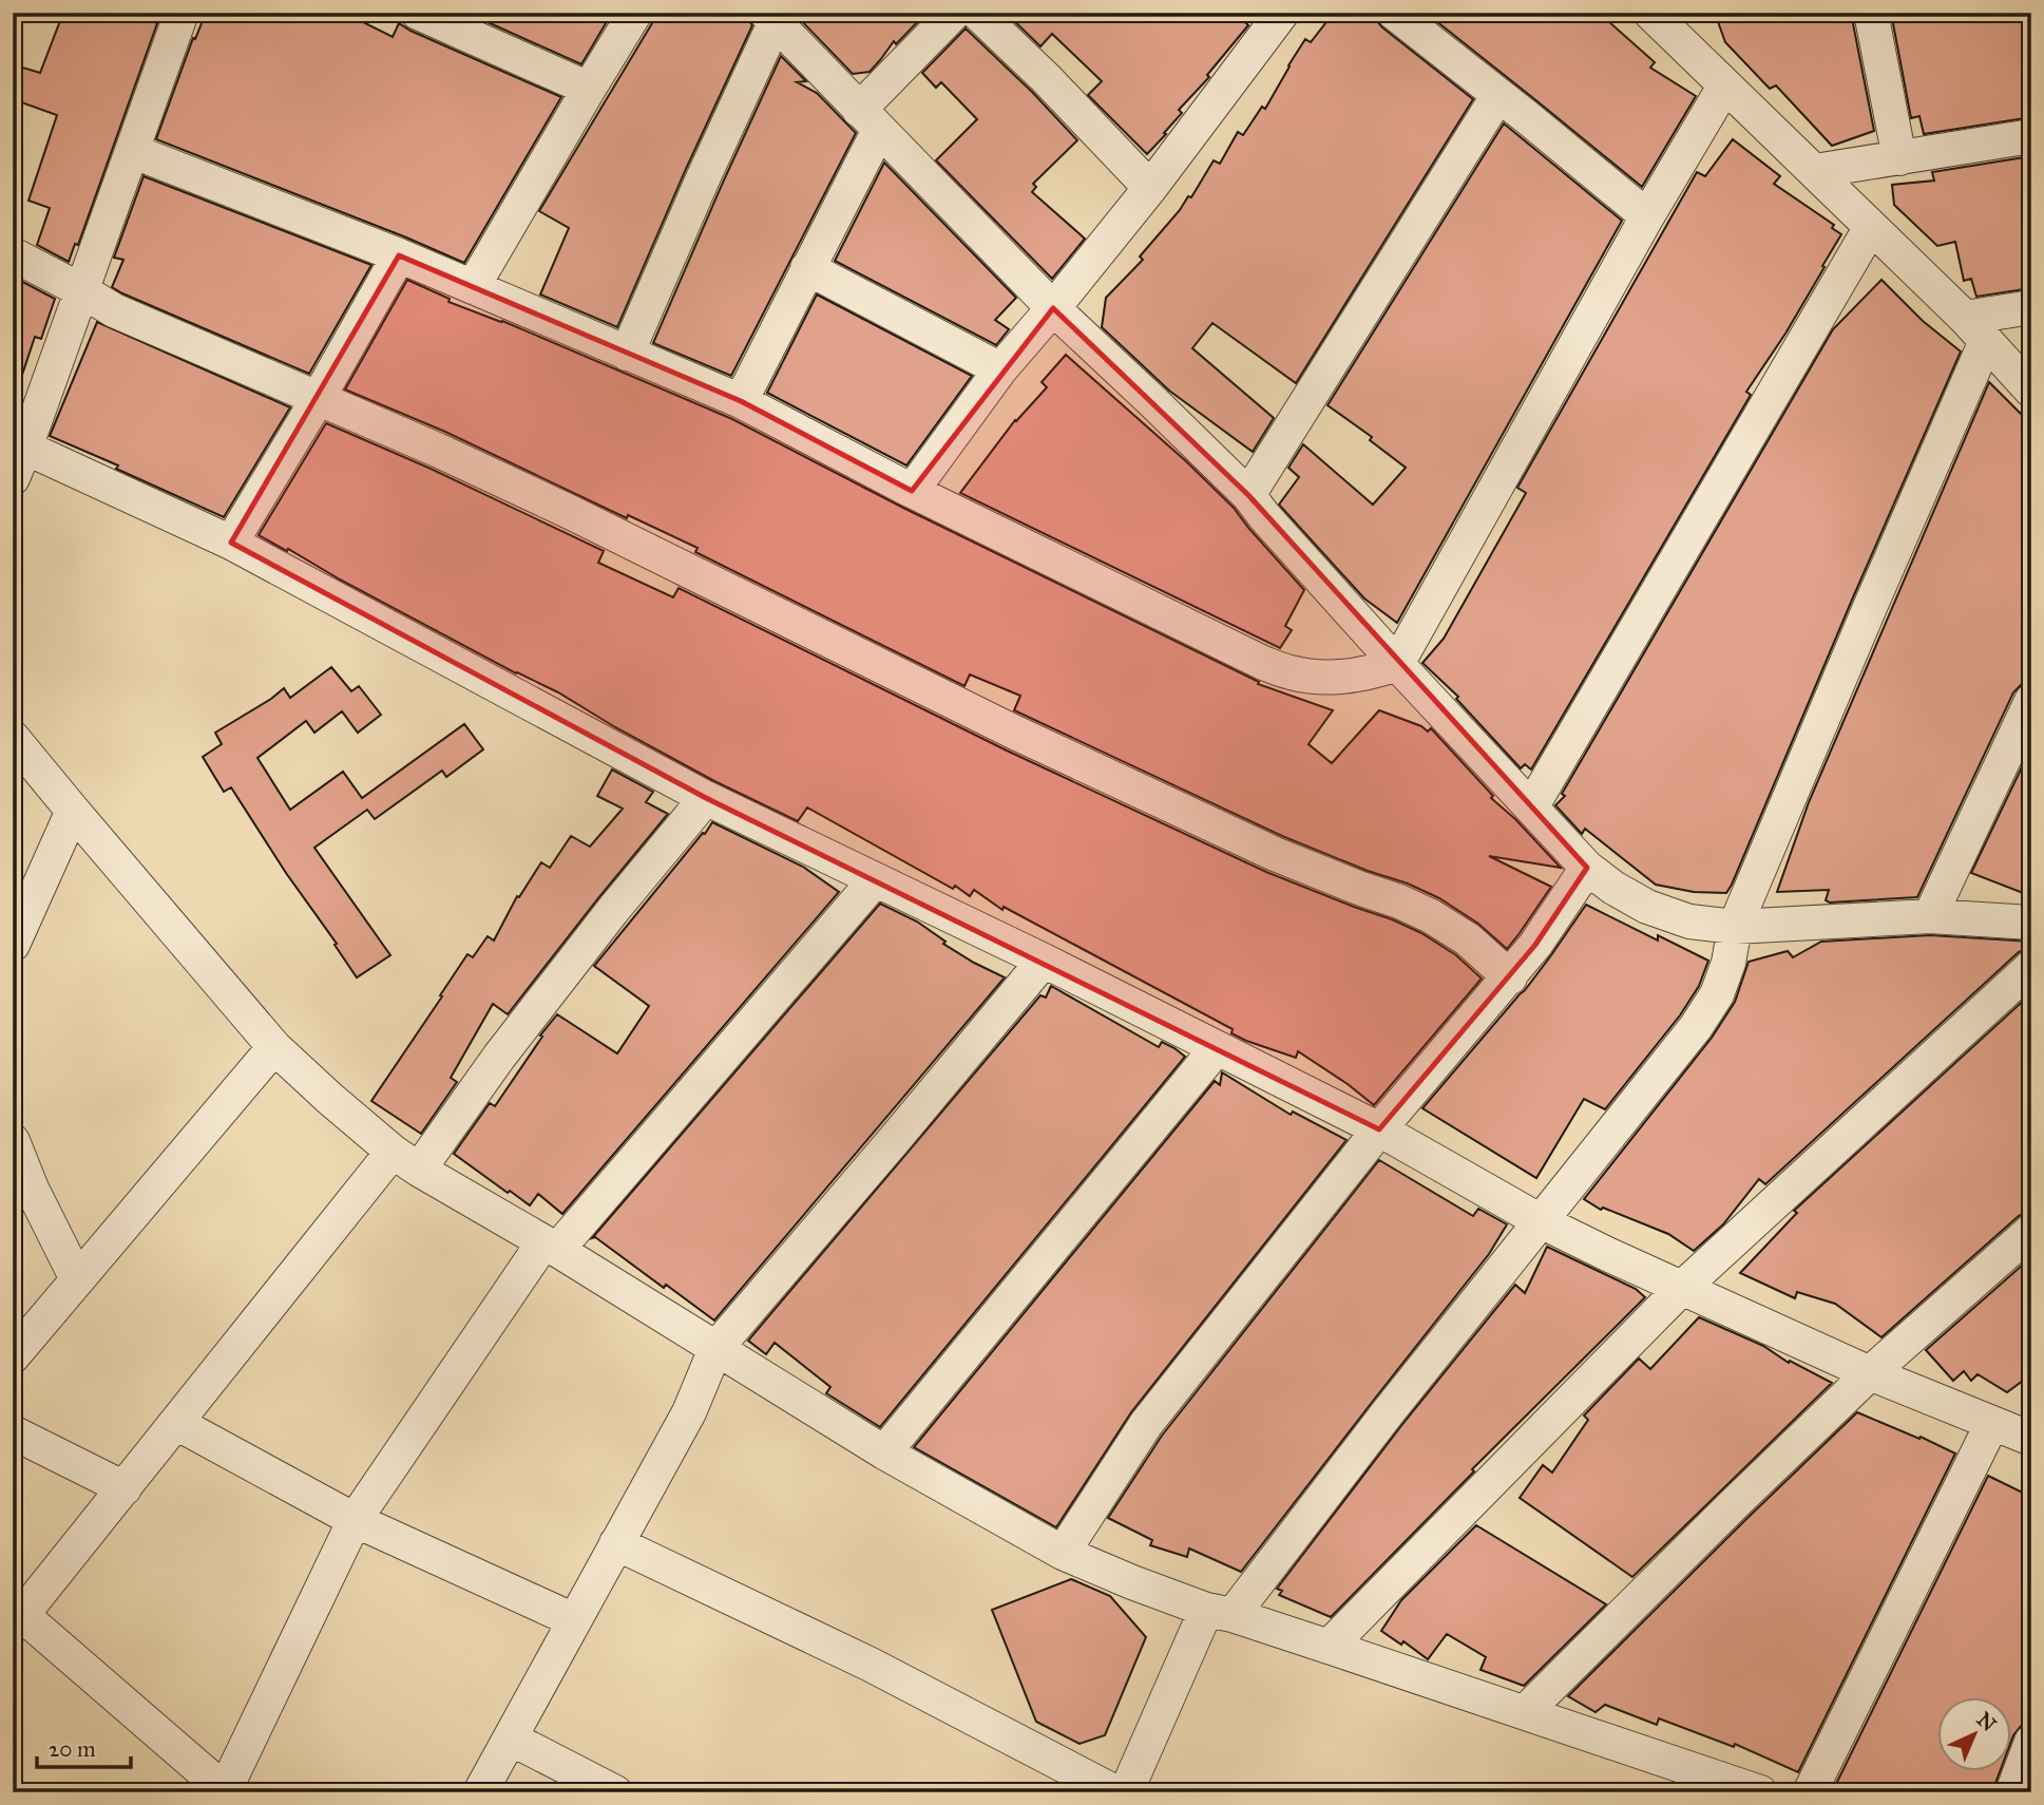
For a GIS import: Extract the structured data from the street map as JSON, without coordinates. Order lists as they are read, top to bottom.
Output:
{
  "scale_bar": "20 m",
  "north": "top right"
}
